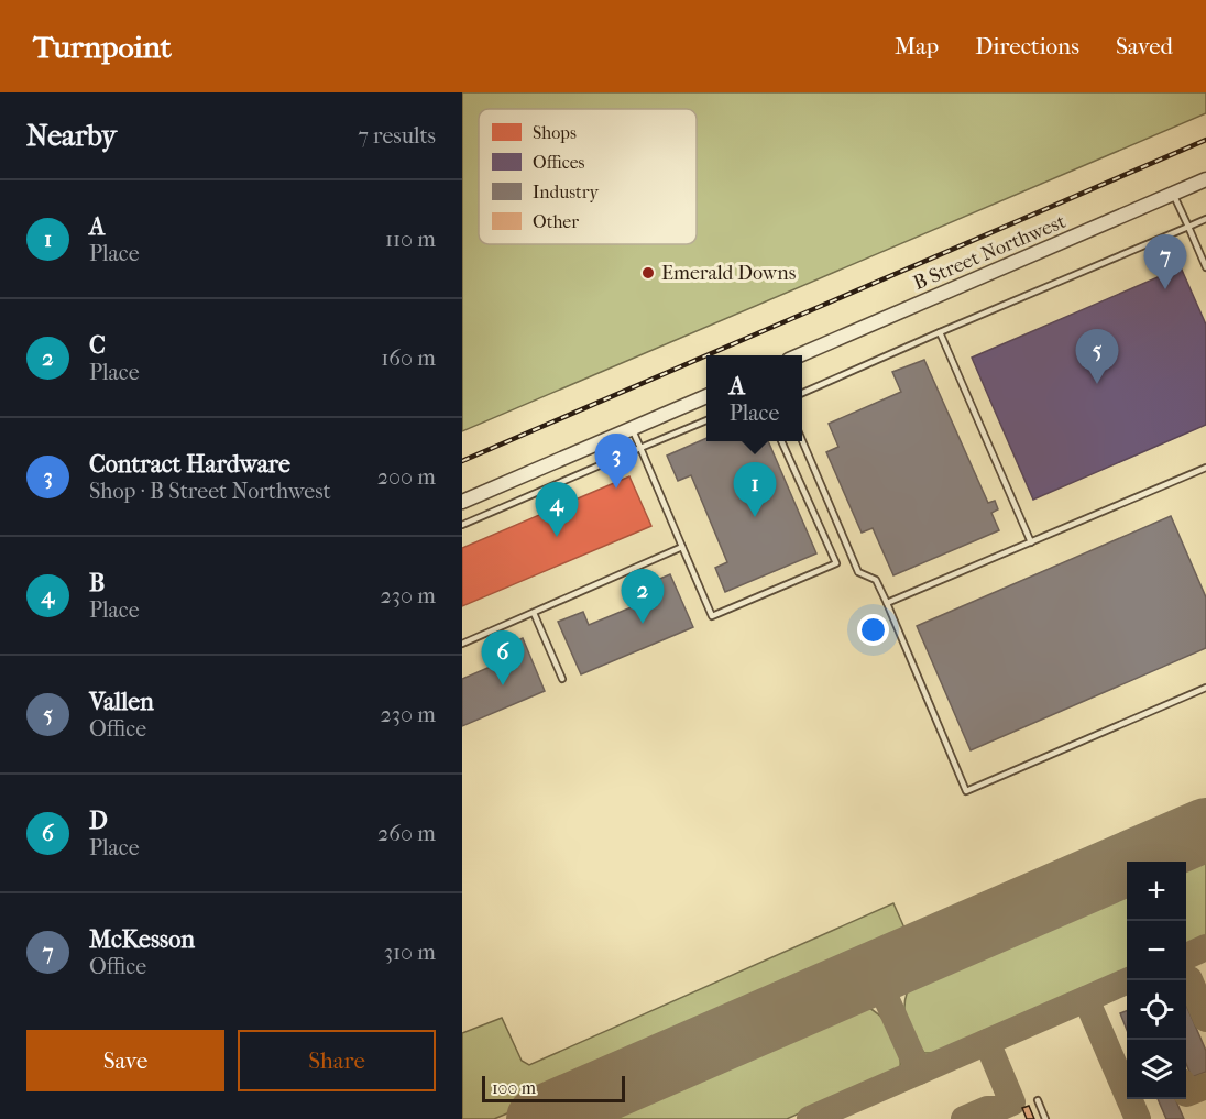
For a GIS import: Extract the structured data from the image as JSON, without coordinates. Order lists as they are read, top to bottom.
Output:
{
  "streets": {
    "street": ["B Street Northwest"]
  },
  "places": ["Emerald Downs"],
  "legend": [
    "Shops",
    "Offices",
    "Industry",
    "Other"
  ],
  "scale_bar": "100 m",
  "page": {
    "header": "Turnpoint",
    "nav": ["Map", "Directions", "Saved"],
    "heading": ["Nearby", "7 results"],
    "list": [
      {
        "mark": "1",
        "name": "A",
        "note": "Place",
        "value": "110 m"
      },
      {
        "mark": "2",
        "name": "C",
        "note": "Place",
        "value": "160 m"
      },
      {
        "mark": "3",
        "name": "Contract Hardware",
        "note": "Shop · B Street Northwest",
        "value": "200 m"
      },
      {
        "mark": "4",
        "name": "B",
        "note": "Place",
        "value": "230 m"
      },
      {
        "mark": "5",
        "name": "Vallen",
        "note": "Office",
        "value": "230 m"
      },
      {
        "mark": "6",
        "name": "D",
        "note": "Place",
        "value": "260 m"
      },
      {
        "mark": "7",
        "name": "McKesson",
        "note": "Office",
        "value": "310 m"
      }
    ],
    "pins": [
      "7",
      "5",
      "3",
      "1",
      "4",
      "2",
      "6"
    ],
    "popup": ["A", "Place"],
    "map_buttons": ["+", "−"],
    "buttons": ["Save", "Share"],
    "scale": "100 m"
  }
}
